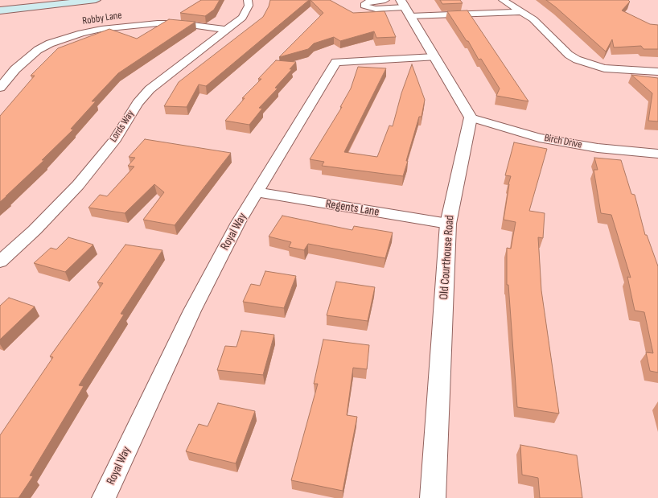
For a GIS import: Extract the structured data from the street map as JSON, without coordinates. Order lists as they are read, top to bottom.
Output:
{
  "streets": {
    "street": [
      "Robby Lane",
      "Lords Way",
      "Birch Drive",
      "Regents Lane",
      "Royal Way",
      "Old Courthouse Road"
    ]
  },
  "crossings": [
    ["Robby Lane", "Lords Way"],
    ["Birch Drive", "Old Courthouse Road"],
    ["Regents Lane", "Royal Way"],
    ["Regents Lane", "Old Courthouse Road"]
  ]
}
